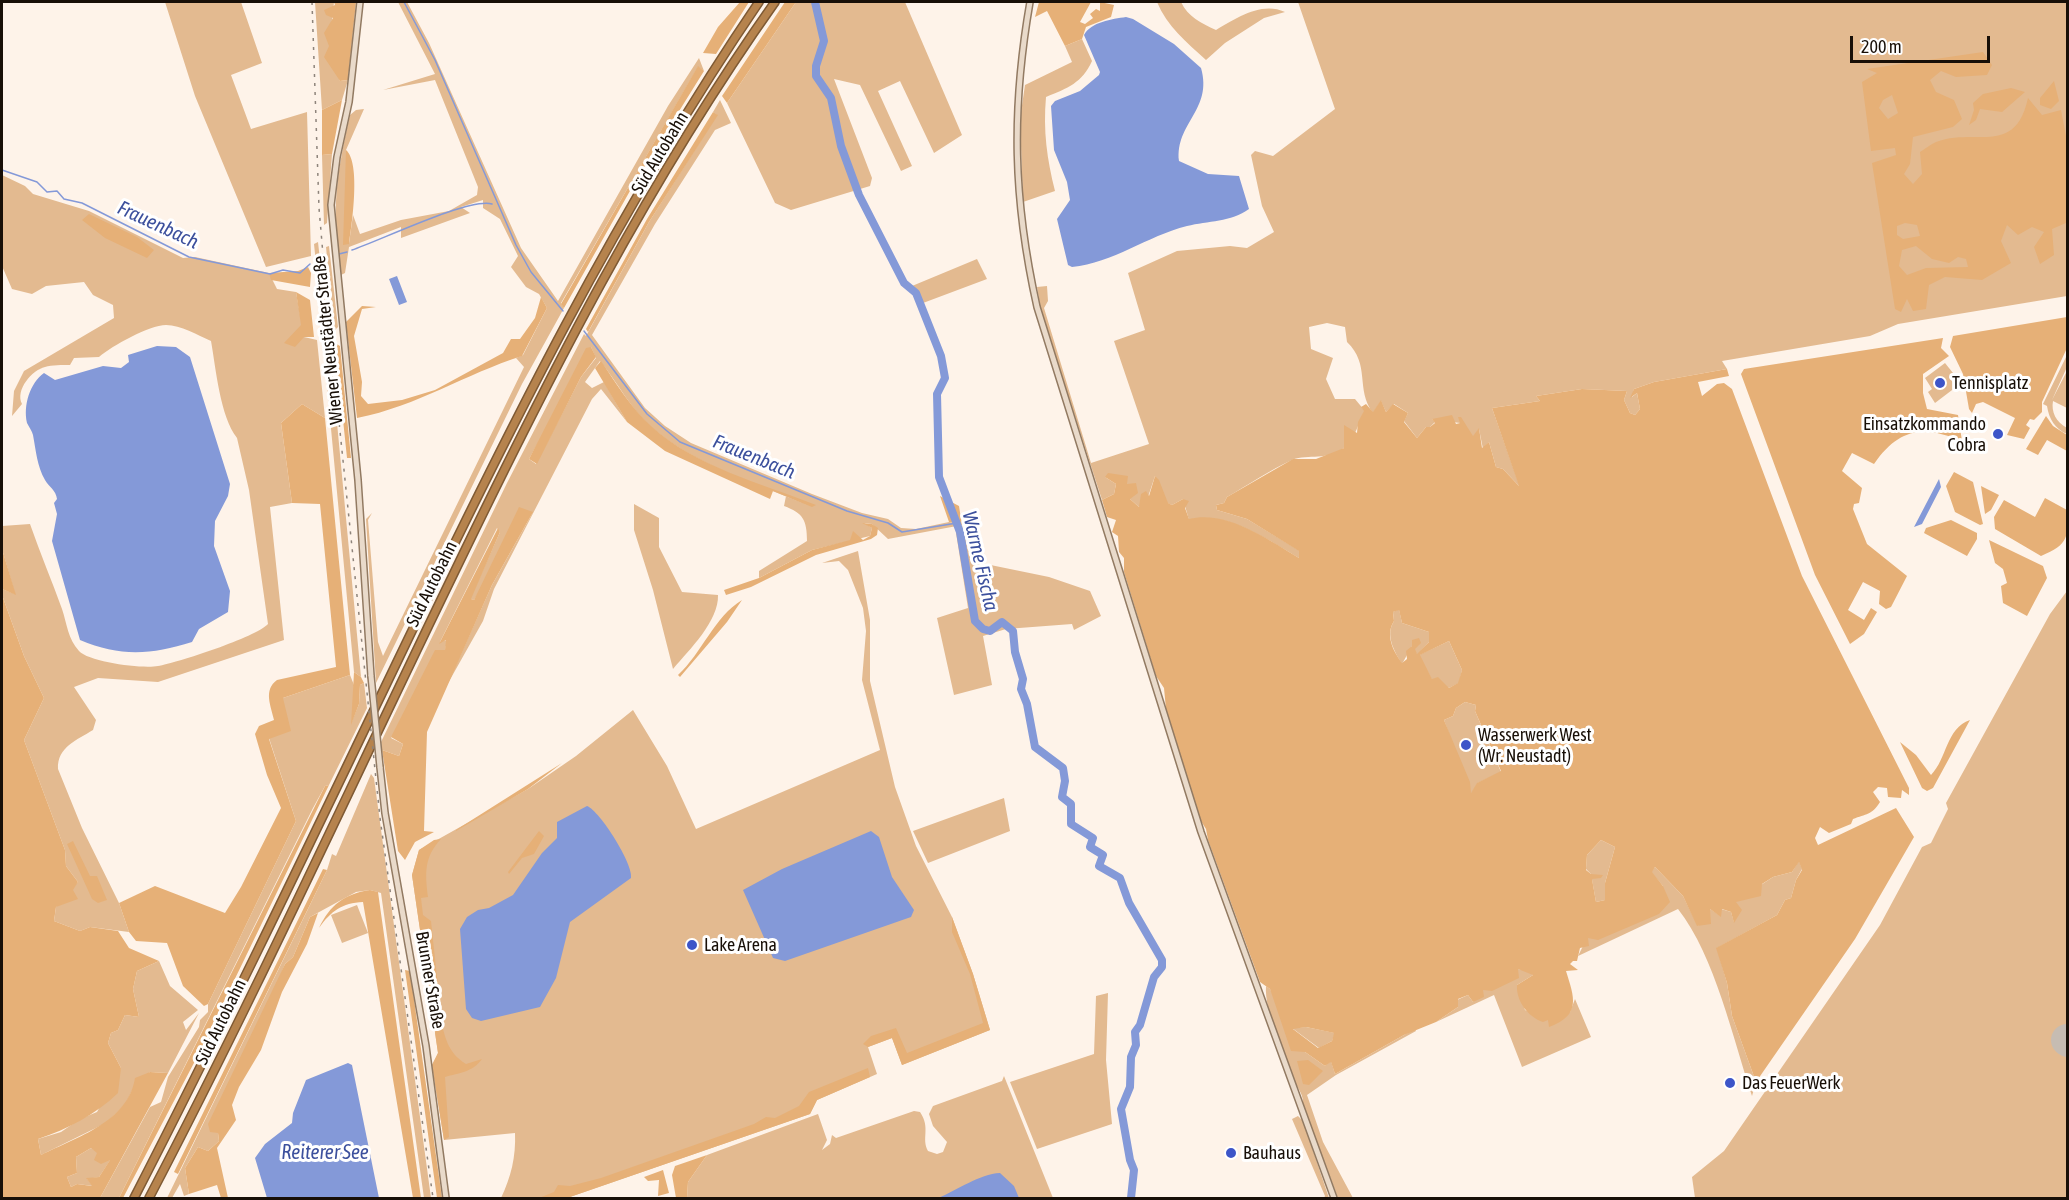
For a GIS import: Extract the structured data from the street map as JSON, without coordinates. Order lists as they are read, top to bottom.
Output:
{
  "streets": {
    "highway": ["Süd Autobahn"],
    "main road": ["Wiener Neustädter Straße", "Brunner Straße"]
  },
  "crossings": [
    ["Wiener Neustädter Straße", "Brunner Straße"]
  ],
  "water": ["Frauenbach", "Warme Fischa", "Reiterer See"],
  "places": [
    "Tennisplatz",
    "Einsatzkommando Cobra",
    "Wasserwerk West (Wr. Neustadt)",
    "Lake Arena",
    "Das FeuerWerk",
    "Bauhaus"
  ],
  "scale_bar": "200 m"
}
